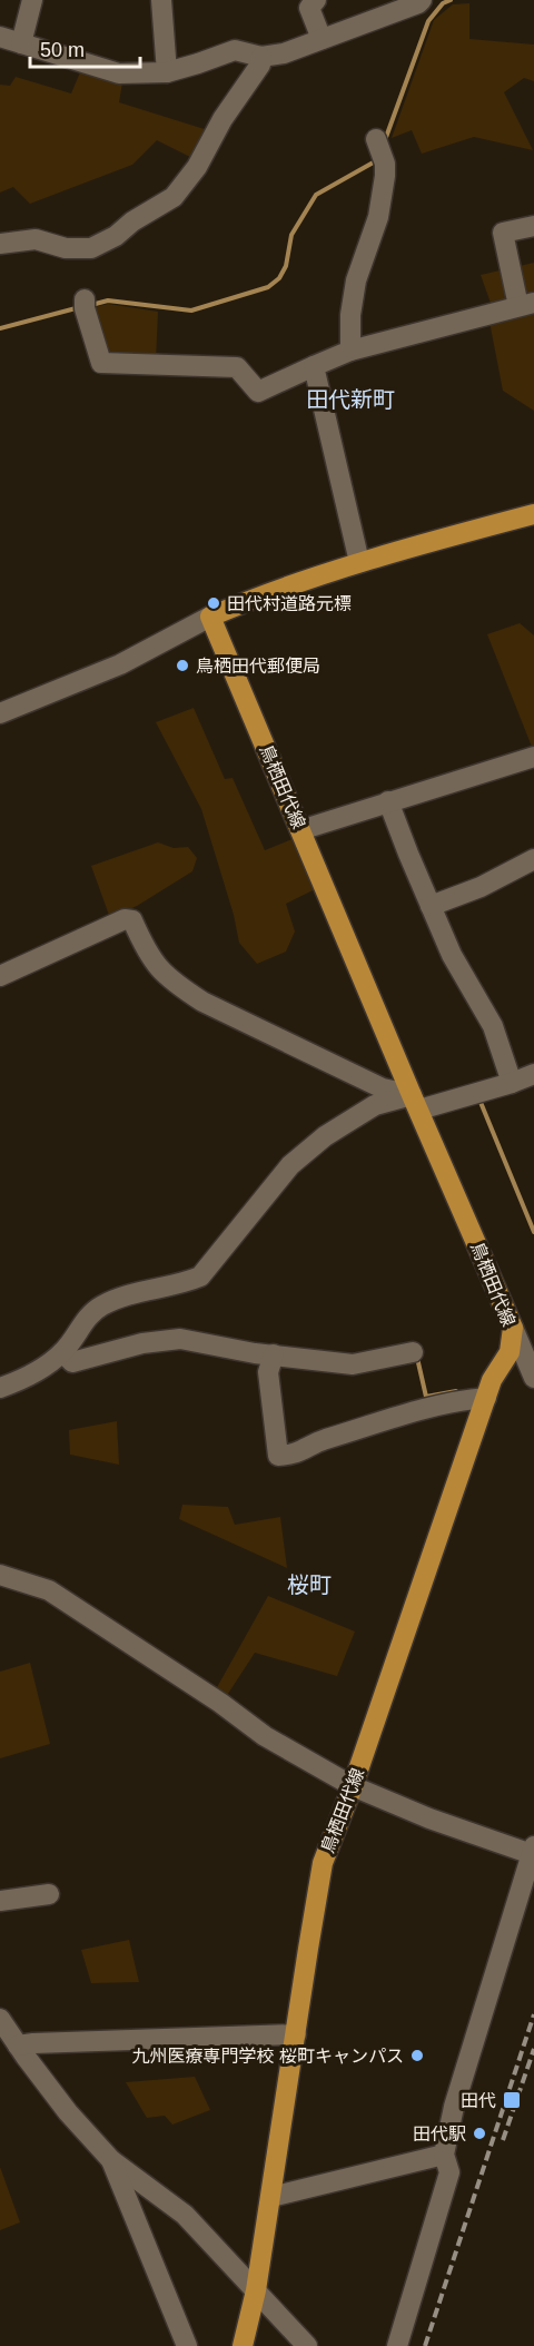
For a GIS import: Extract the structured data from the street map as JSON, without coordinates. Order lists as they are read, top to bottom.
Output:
{
  "streets": {
    "main road": ["鳥栖田代線"]
  },
  "districts": ["田代新町", "桜町"],
  "places": {
    "other": [
      "田代村道路元標",
      "鳥栖田代郵便局",
      "九州医療専門学校 桜町キャンパス",
      "田代駅"
    ],
    "transit": ["田代"]
  },
  "scale_bar": "50 m"
}
